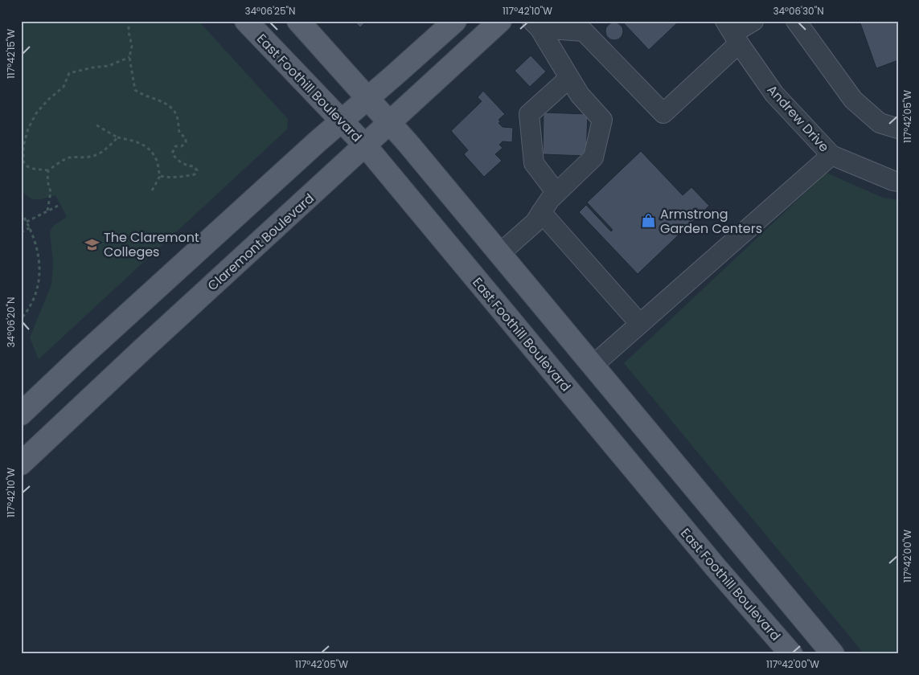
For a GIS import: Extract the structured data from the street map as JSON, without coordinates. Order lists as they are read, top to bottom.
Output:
{
  "streets": {
    "main road": ["East Foothill Boulevard", "Claremont Boulevard"],
    "street": ["Andrew Drive"]
  },
  "crossings": [
    ["East Foothill Boulevard", "Claremont Boulevard"]
  ],
  "places": {
    "shop": ["Armstrong Garden Centers"],
    "school or university": ["The Claremont Colleges"]
  },
  "coordinates": [
    "34°06'25\"N",
    "117°42'10\"W",
    "34°06'30\"N",
    "117°42'15\"W",
    "117°42'05\"W",
    "34°06'20\"N",
    "117°42'00\"W"
  ]
}
